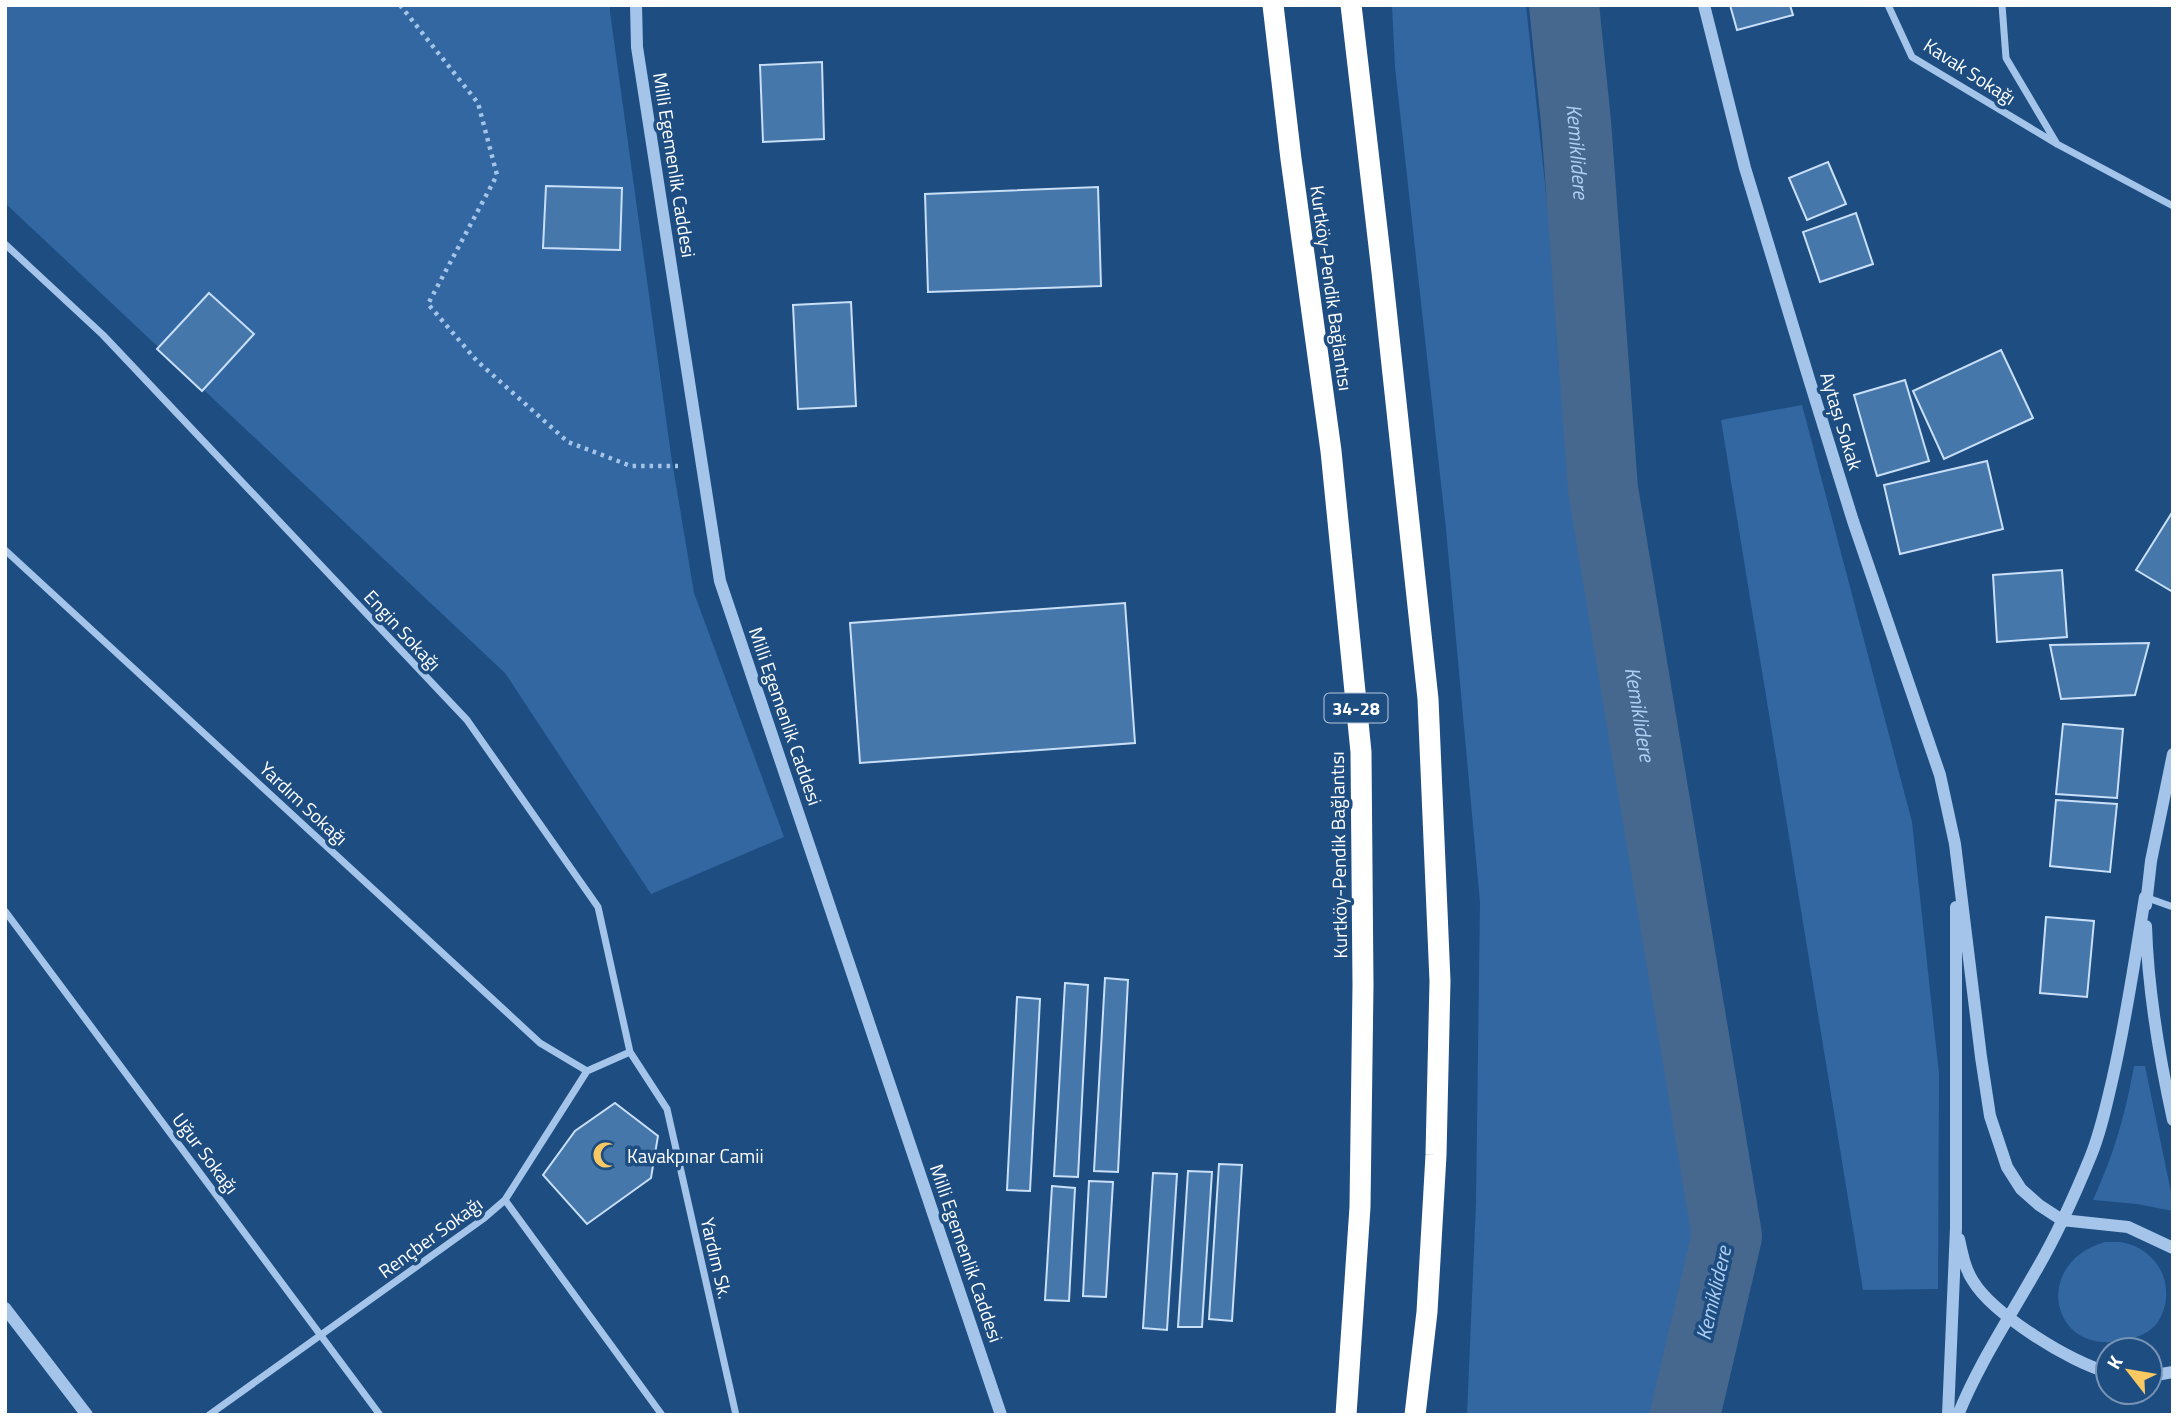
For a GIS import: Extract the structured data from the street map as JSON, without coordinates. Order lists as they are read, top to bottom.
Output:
{
  "streets": {
    "highway": ["Kurtköy-Pendik Bağlantısı", "34-28"],
    "street": [
      "Kavak Sokağı",
      "Milli Egemenlik Caddesi",
      "Aytaşı Sokak",
      "Engin Sokağı",
      "Yardım Sokağı",
      "Uğur Sokağı",
      "Rençber Sokağı",
      "Yardım Sk."
    ]
  },
  "crossings": [
    ["Engin Sokağı", "Yardım Sk."],
    ["Yardım Sokağı", "Rençber Sokağı"],
    ["Uğur Sokağı", "Rençber Sokağı"]
  ],
  "water": ["Kemiklidere"],
  "places": {
    "mosque": ["Kavakpınar Camii"]
  },
  "north": "top left"
}
